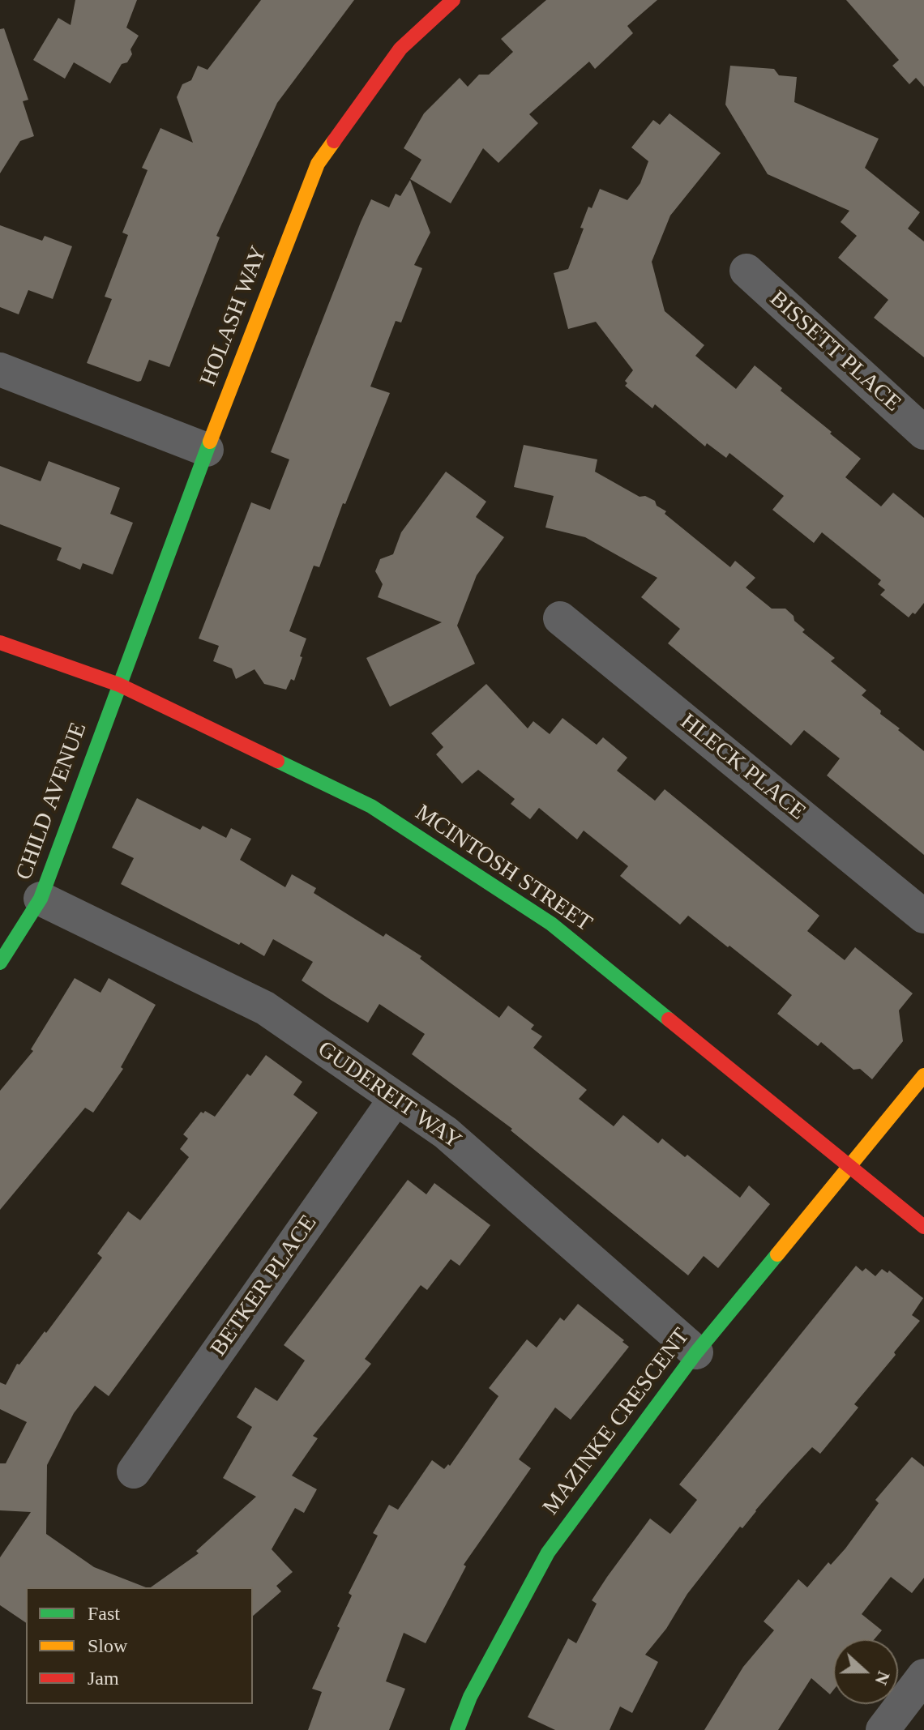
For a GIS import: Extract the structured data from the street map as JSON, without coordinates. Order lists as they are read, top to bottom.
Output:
{
  "streets": {
    "street": [
      "HOLASH WAY",
      "BISSETT PLACE",
      "HLECK PLACE",
      "CHILD AVENUE",
      "MCINTOSH STREET",
      "GUDEREIT WAY",
      "BETKER PLACE",
      "MAZINKE CRESCENT"
    ]
  },
  "crossings": [
    ["HOLASH WAY", "CHILD AVENUE"],
    ["HOLASH WAY", "MCINTOSH STREET"],
    ["CHILD AVENUE", "MCINTOSH STREET"],
    ["CHILD AVENUE", "GUDEREIT WAY"],
    ["MCINTOSH STREET", "MAZINKE CRESCENT"],
    ["GUDEREIT WAY", "BETKER PLACE"],
    ["GUDEREIT WAY", "MAZINKE CRESCENT"]
  ],
  "legend": ["Fast", "Slow", "Jam"],
  "north": "right"
}
